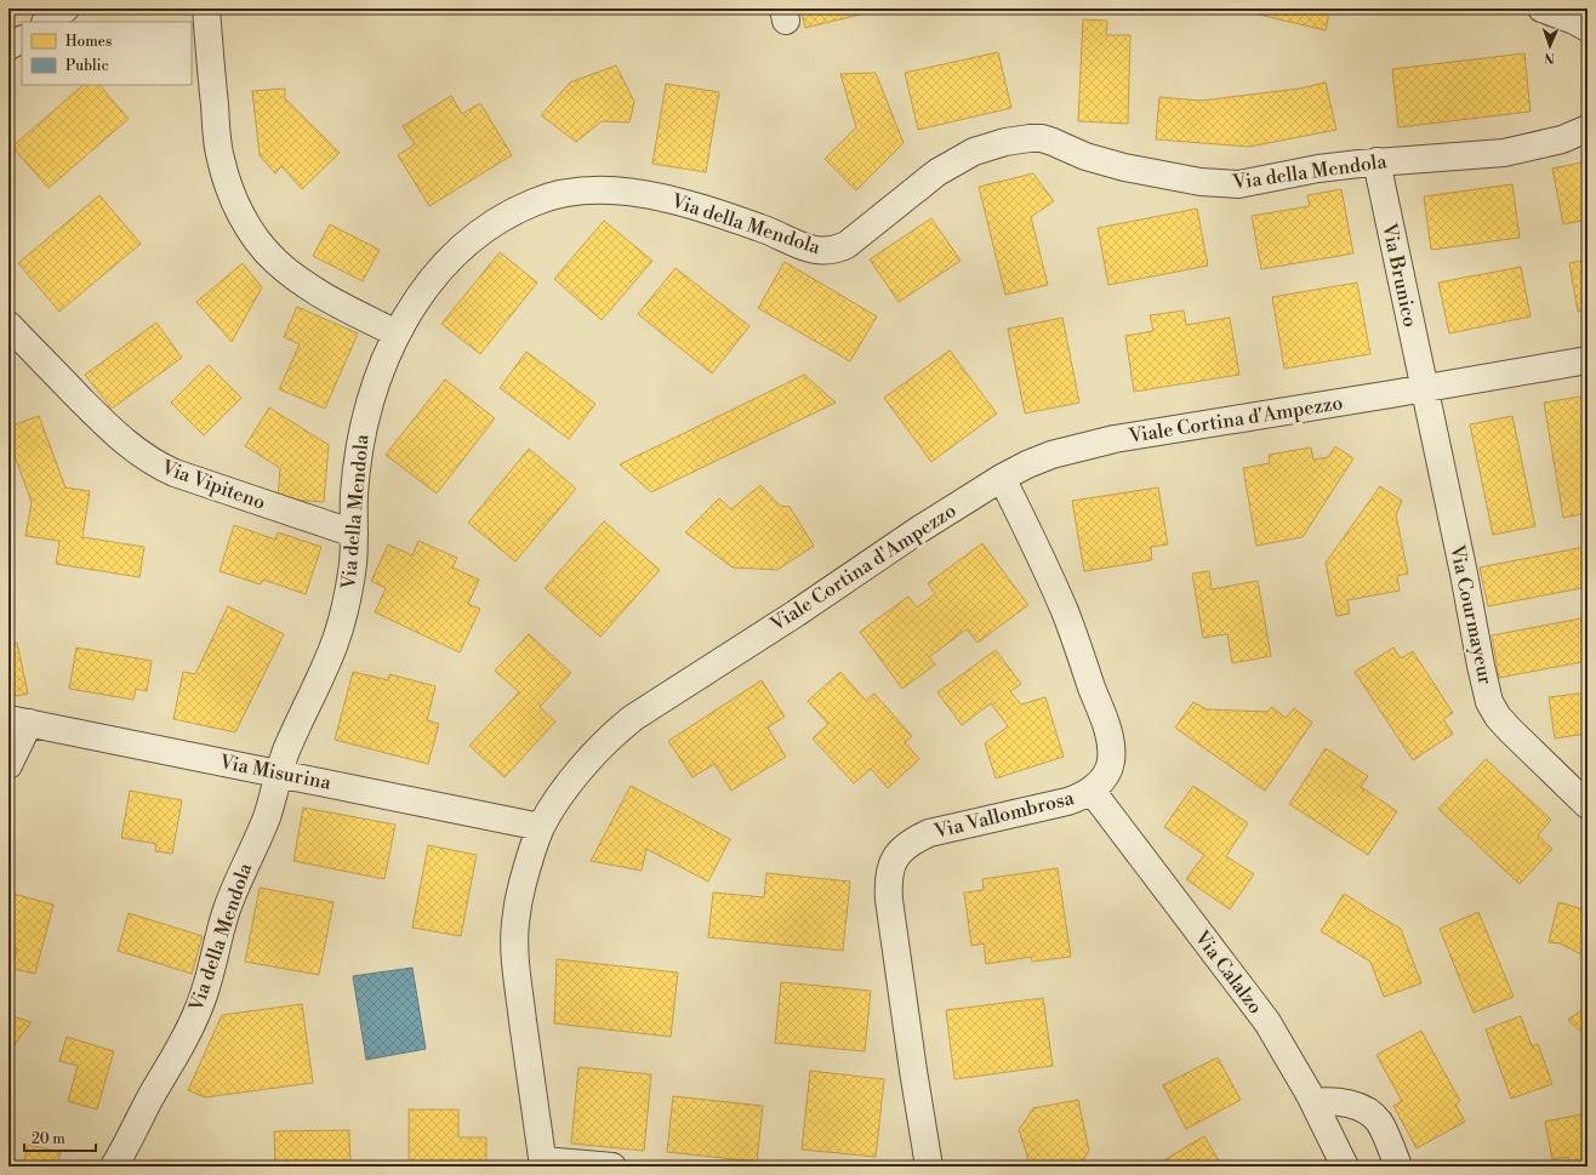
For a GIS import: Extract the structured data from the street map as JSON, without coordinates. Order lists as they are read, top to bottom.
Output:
{
  "streets": {
    "street": [
      "Via della Mendola",
      "Via Brunico",
      "Viale Cortina d'Ampezzo",
      "Via Vipiteno",
      "Via Courmayeur",
      "Via Misurina",
      "Via Vallombrosa",
      "Via Calalzo"
    ]
  },
  "crossings": [
    ["Via della Mendola", "Via Brunico"],
    ["Via della Mendola", "Via Vipiteno"],
    ["Via della Mendola", "Via Misurina"],
    ["Via Brunico", "Viale Cortina d'Ampezzo"],
    ["Via Brunico", "Via Courmayeur"],
    ["Viale Cortina d'Ampezzo", "Via Courmayeur"],
    ["Viale Cortina d'Ampezzo", "Via Misurina"],
    ["Viale Cortina d'Ampezzo", "Via Vallombrosa"],
    ["Via Vallombrosa", "Via Calalzo"]
  ],
  "legend": ["Homes", "Public"],
  "scale_bar": "20 m",
  "north": "bottom"
}
